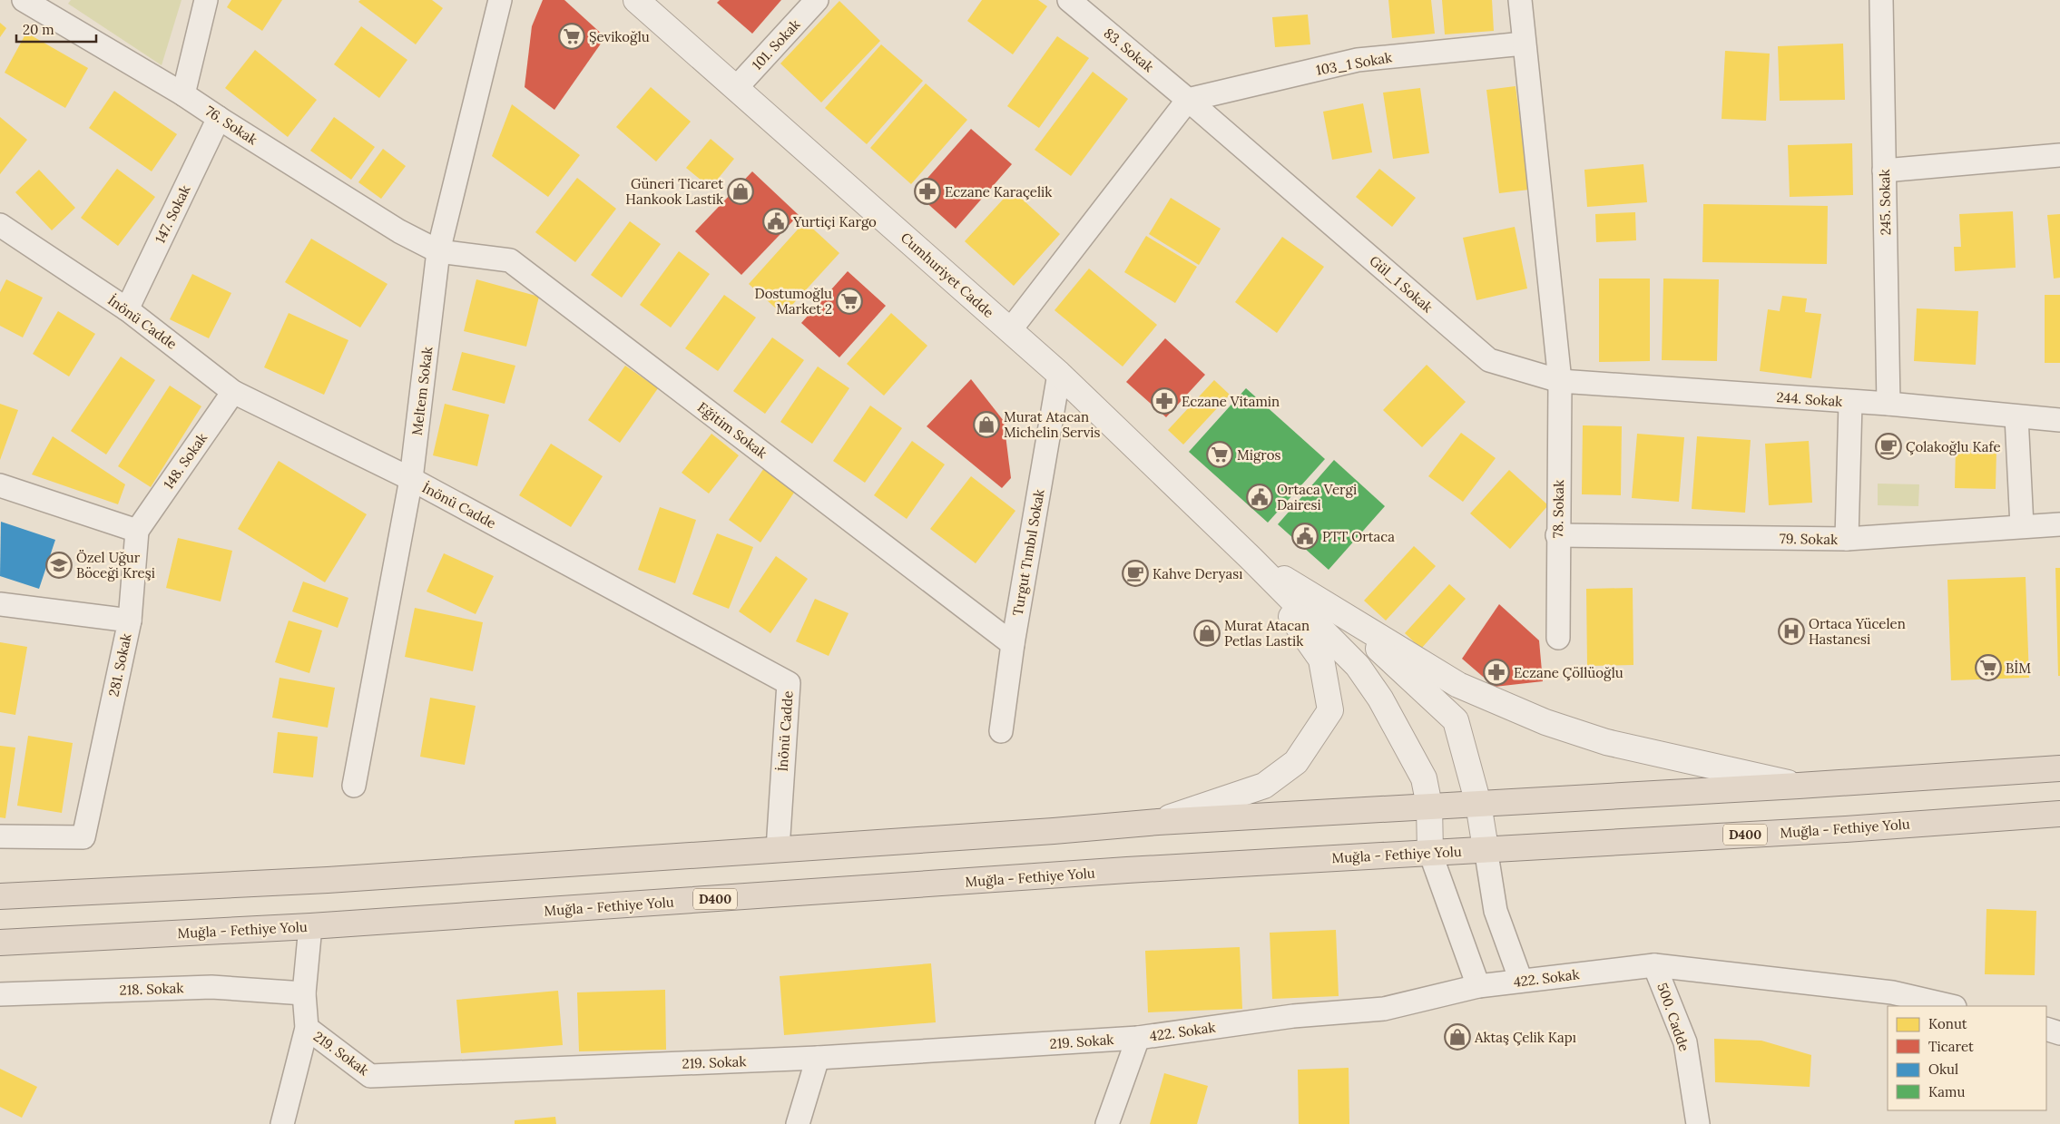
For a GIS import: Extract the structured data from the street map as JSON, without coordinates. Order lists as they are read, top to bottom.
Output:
{
  "streets": {
    "highway": ["Muğla - Fethiye Yolu", "D400"],
    "street": [
      "101. Sokak",
      "83. Sokak",
      "103_1 Sokak",
      "76. Sokak",
      "245. Sokak",
      "147. Sokak",
      "Cumhuriyet Cadde",
      "Gül_1 Sokak",
      "İnönü Cadde",
      "Meltem Sokak",
      "244. Sokak",
      "Eğitim Sokak",
      "148. Sokak",
      "78. Sokak",
      "79. Sokak",
      "Turgut Tımbıl Sokak",
      "281. Sokak",
      "422. Sokak",
      "218. Sokak",
      "500. Cadde",
      "219. Sokak"
    ]
  },
  "crossings": [
    ["101. Sokak", "Cumhuriyet Cadde"],
    ["83. Sokak", "103_1 Sokak"],
    ["83. Sokak", "Gül_1 Sokak"],
    ["103_1 Sokak", "Gül_1 Sokak"],
    ["76. Sokak", "147. Sokak"],
    ["76. Sokak", "Meltem Sokak"],
    ["76. Sokak", "Eğitim Sokak"],
    ["245. Sokak", "244. Sokak"],
    ["147. Sokak", "İnönü Cadde"],
    ["Cumhuriyet Cadde", "Turgut Tımbıl Sokak"],
    ["Gül_1 Sokak", "244. Sokak"],
    ["Gül_1 Sokak", "78. Sokak"],
    ["İnönü Cadde", "Meltem Sokak"],
    ["İnönü Cadde", "148. Sokak"],
    ["Meltem Sokak", "Eğitim Sokak"],
    ["244. Sokak", "78. Sokak"],
    ["Eğitim Sokak", "Turgut Tımbıl Sokak"],
    ["148. Sokak", "281. Sokak"],
    ["78. Sokak", "79. Sokak"],
    ["422. Sokak", "500. Cadde"],
    ["422. Sokak", "219. Sokak"]
  ],
  "places": {
    "supermarket": [
      "Şevikoğlu",
      "Dostumoğlu Market 2",
      "Migros",
      "BİM"
    ],
    "shop": [
      "Güneri Ticaret Hankook Lastik",
      "Murat Atacan Michelin Servis",
      "Murat Atacan Petlas Lastik",
      "Aktaş Çelik Kapı"
    ],
    "pharmacy": ["Eczane Karaçelik", "Eczane Vitamin", "Eczane Çöllüoğlu"],
    "public building": ["Yurtiçi Kargo", "Ortaca Vergi Dairesi", "PTT Ortaca"],
    "cafe": ["Çolakoğlu Kafe", "Kahve Deryası"],
    "school or university": ["Özel Uğur Böceği Kreşi"],
    "hospital": ["Ortaca Yücelen Hastanesi"]
  },
  "legend": [
    "Konut",
    "Ticaret",
    "Okul",
    "Kamu"
  ],
  "scale_bar": "20 m"
}
